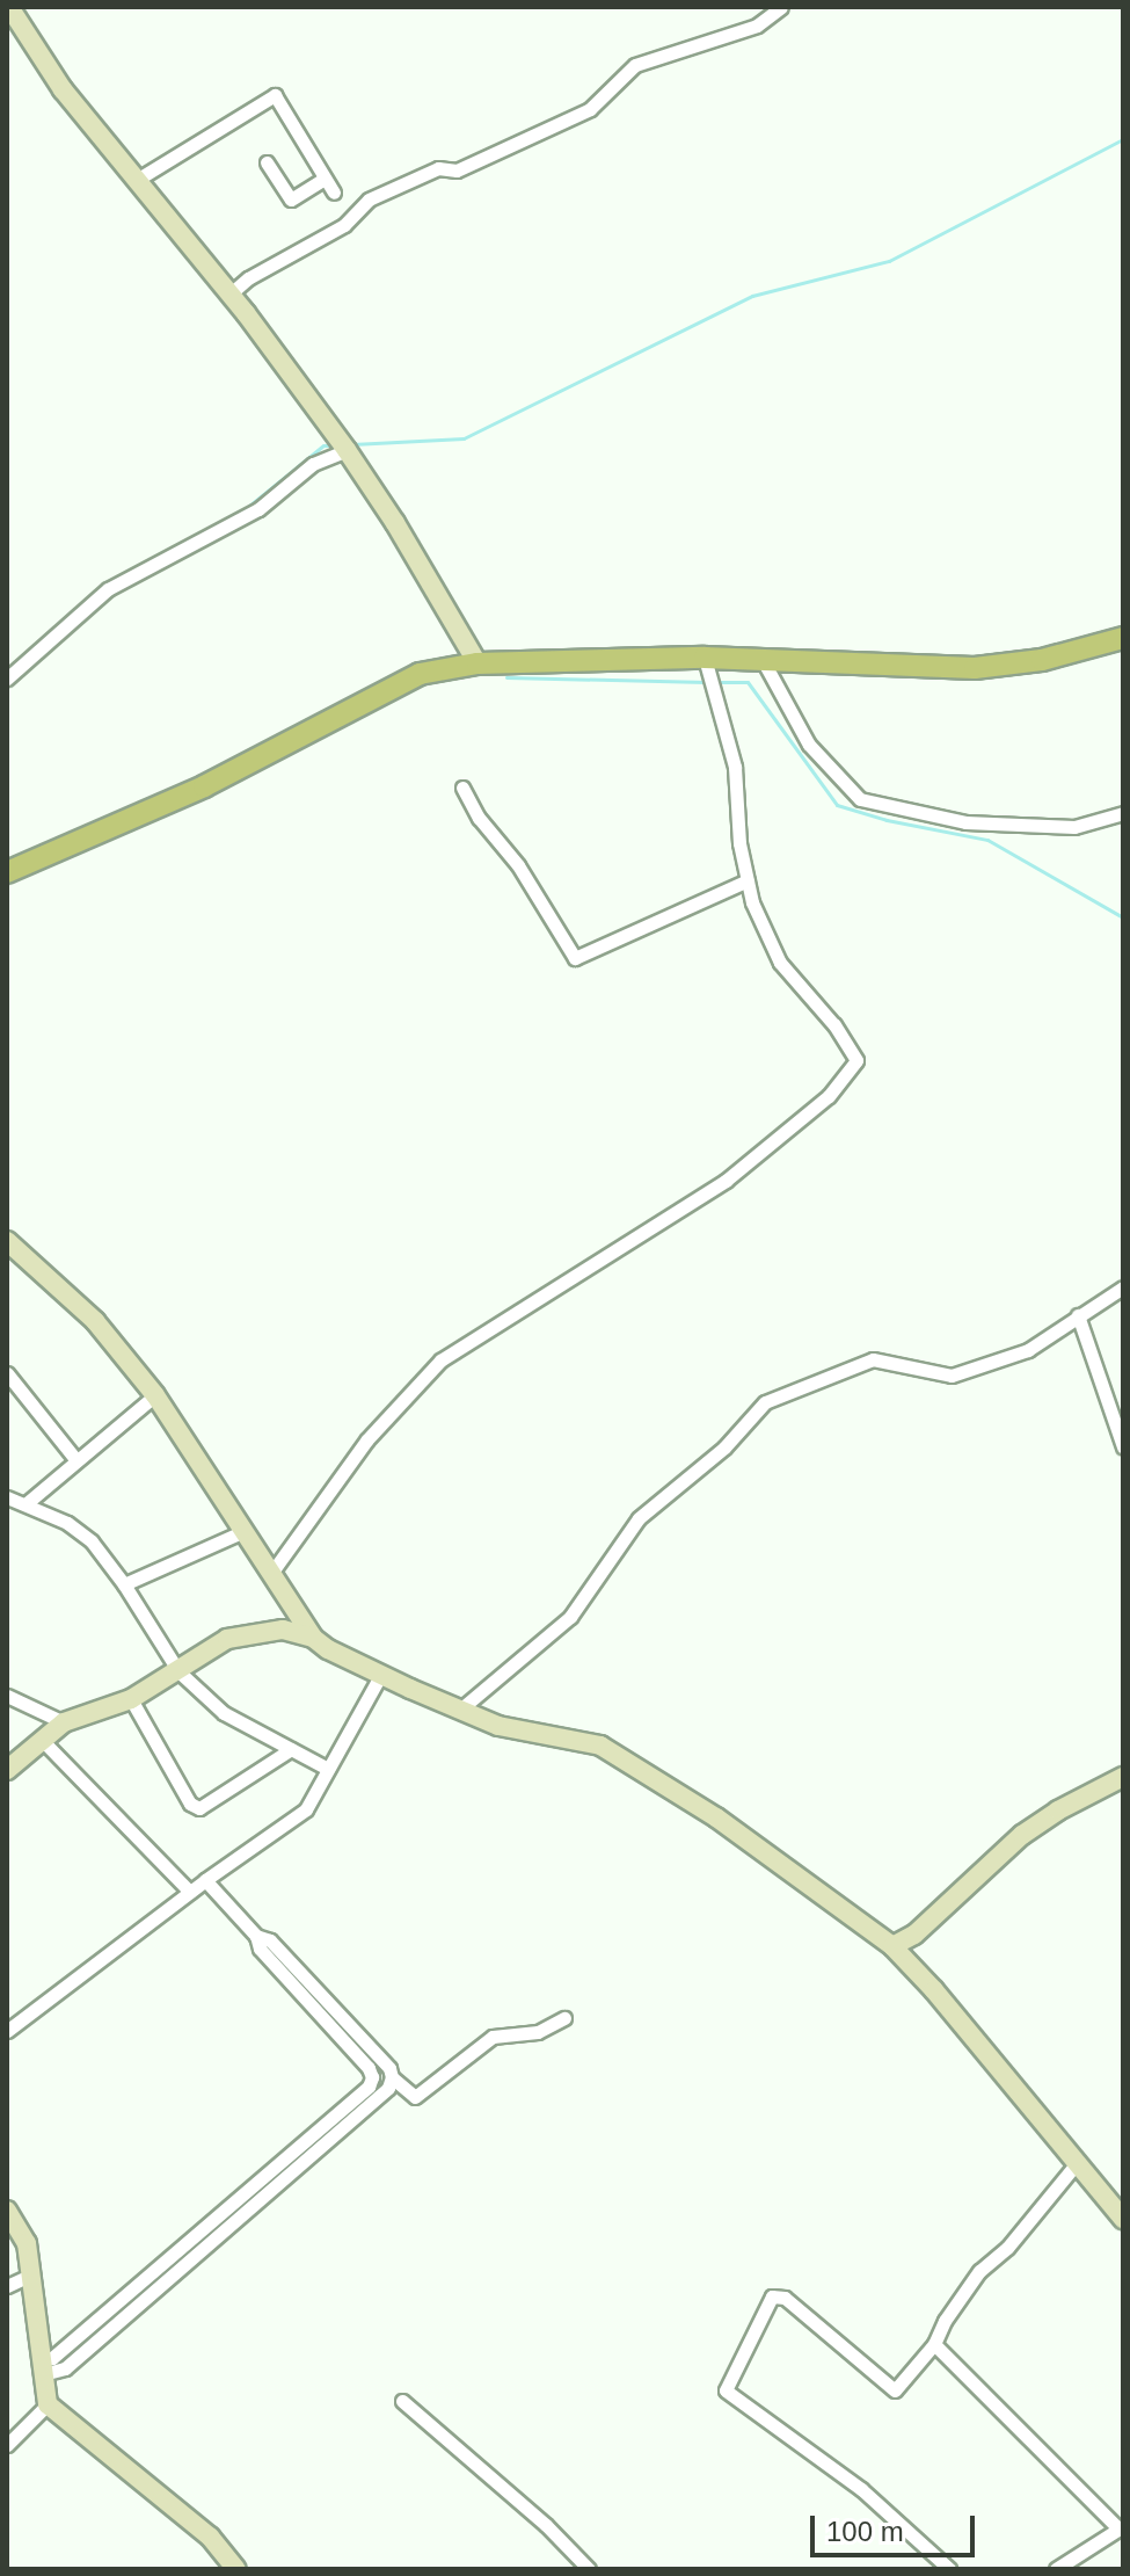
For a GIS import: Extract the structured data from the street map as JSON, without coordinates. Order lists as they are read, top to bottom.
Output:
{
  "scale_bar": "100 m"
}
